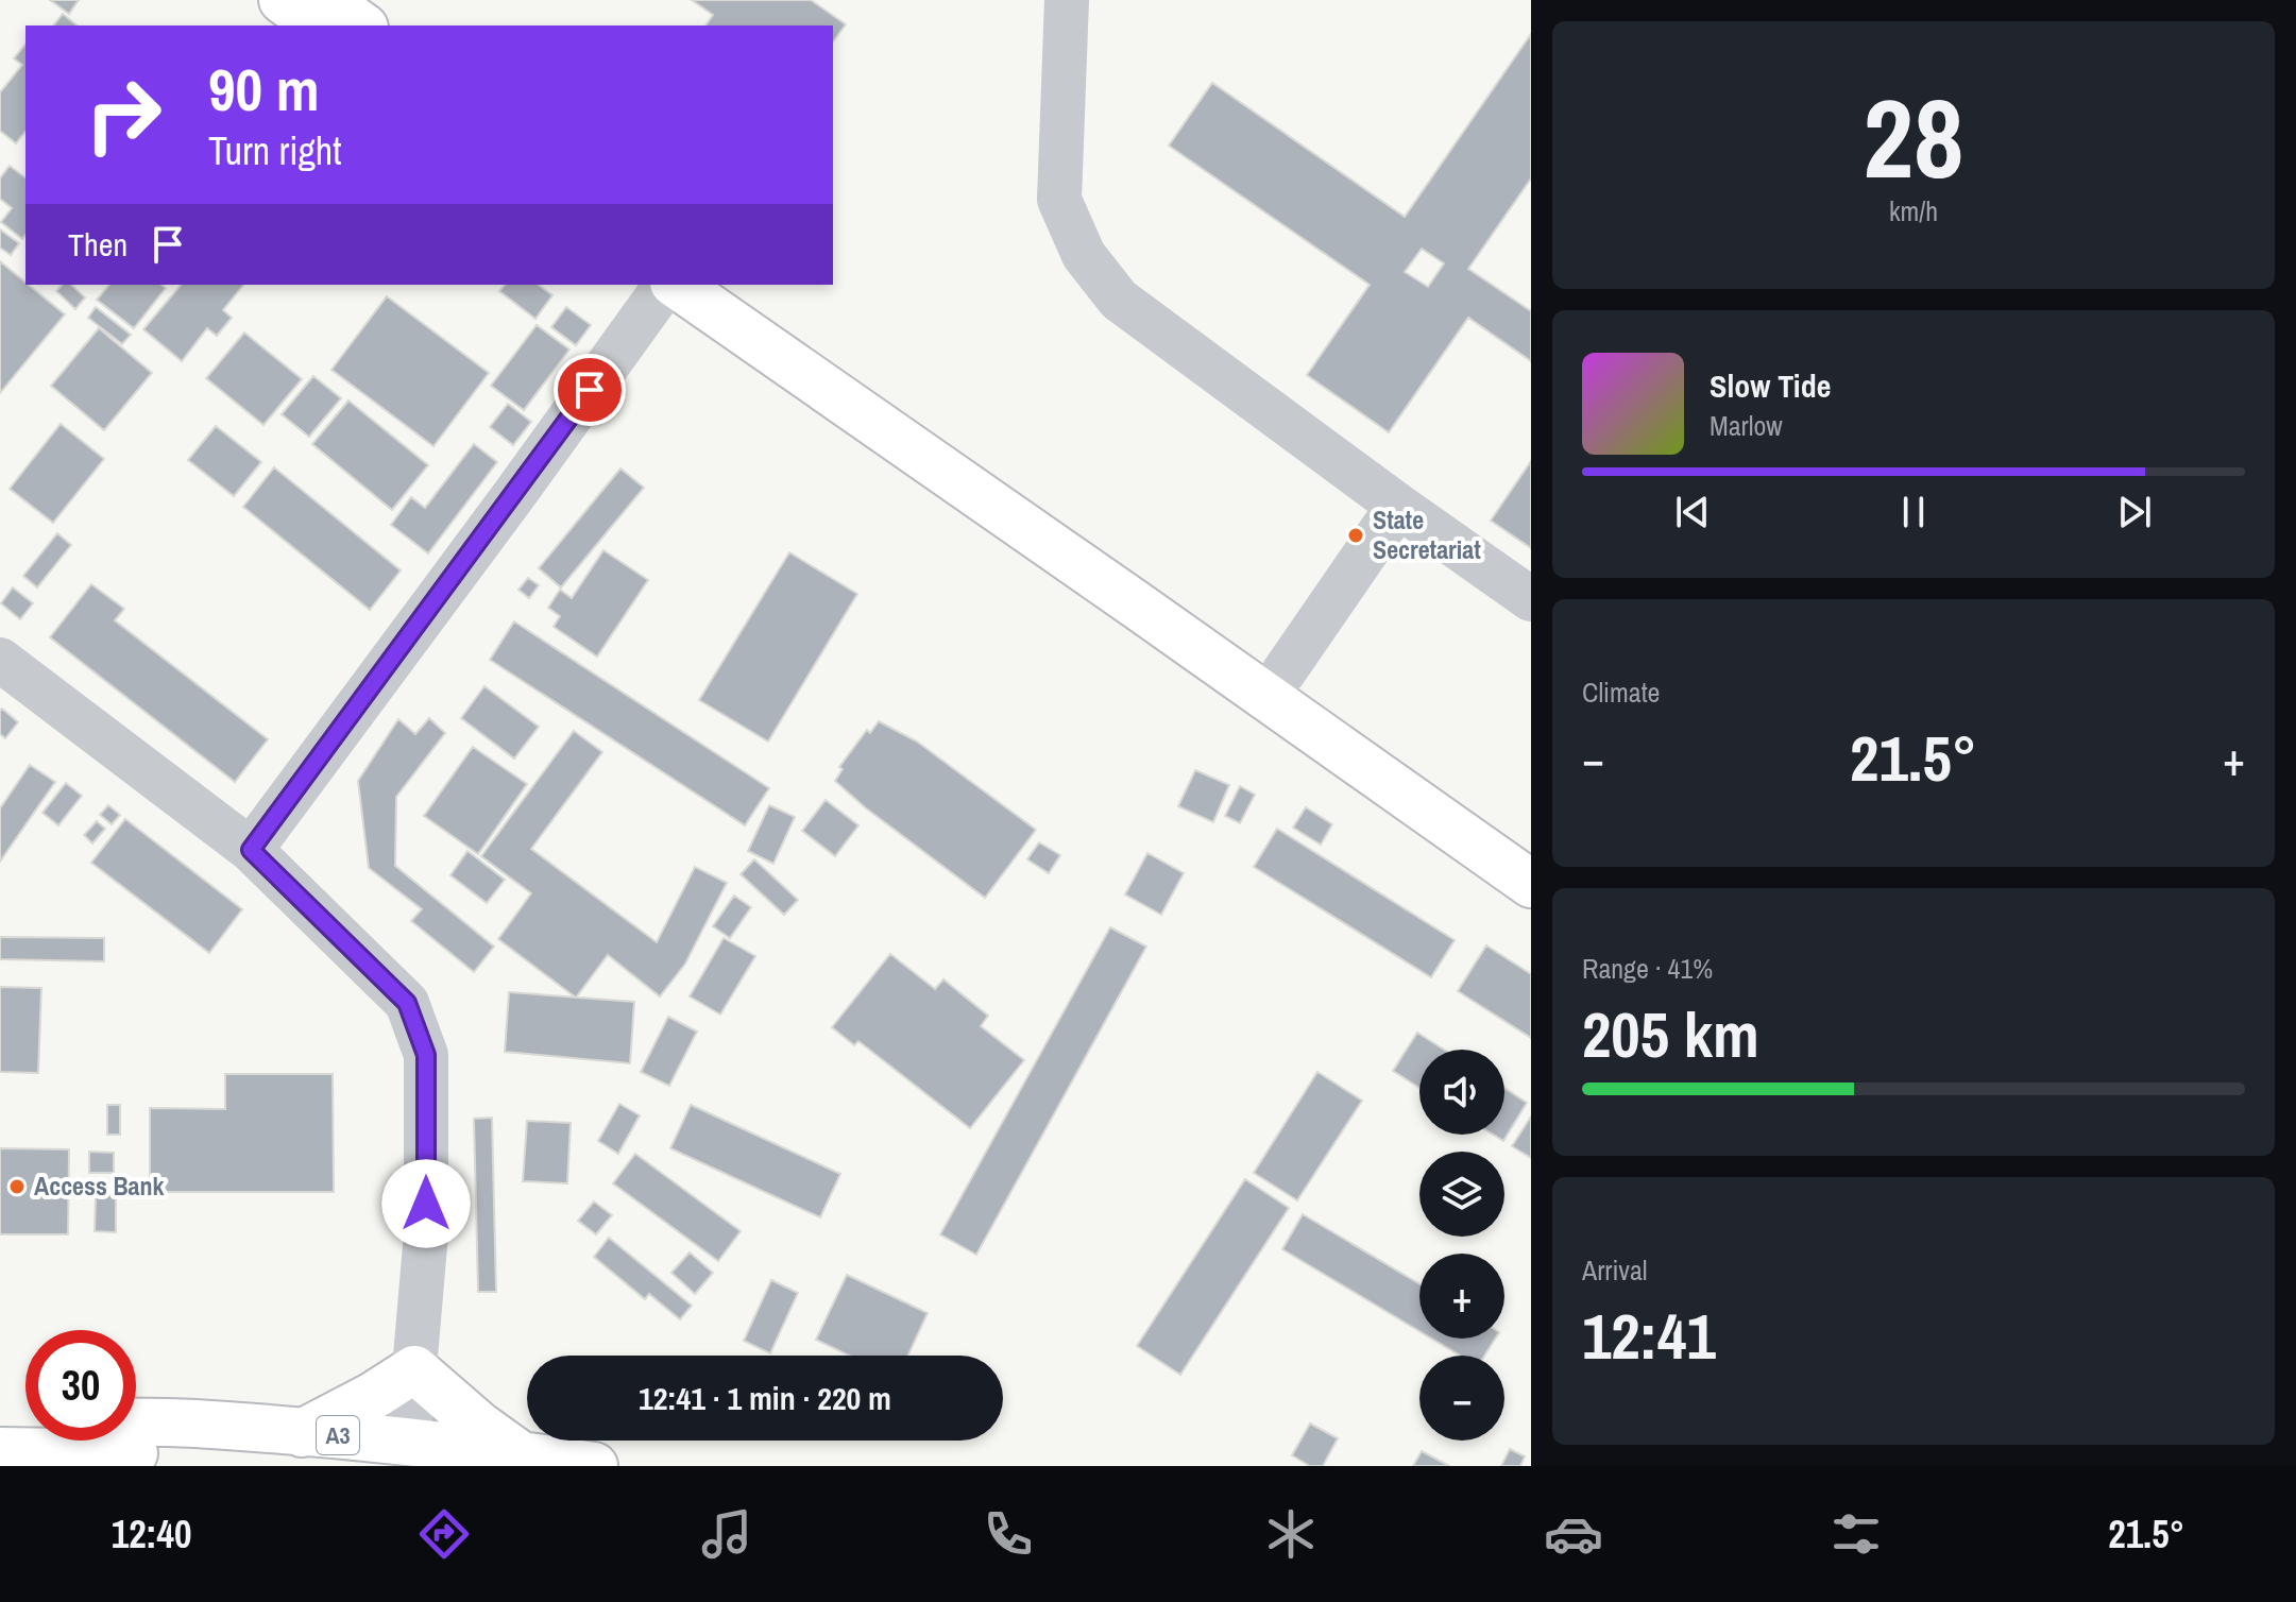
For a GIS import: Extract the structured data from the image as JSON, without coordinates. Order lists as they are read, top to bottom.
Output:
{
  "streets": {
    "main road": ["A3"]
  },
  "places": ["State Secretariat", "Access Bank"],
  "page": {
    "tile": [
      ["28", "km/h"],
      "Climate",
      ["Range · 41%", "205 km"],
      ["Arrival", "12:41"]
    ],
    "turn": ["90 m", "Turn right"],
    "then": "Then",
    "song": ["Slow Tide", "Marlow"],
    "heat": ["−", "21.5°", "+"],
    "map_buttons": ["+", "−"],
    "limit": "30",
    "trip": "12:41 · 1 min · 220 m",
    "tabs": ["12:40", "21.5°"]
  }
}
